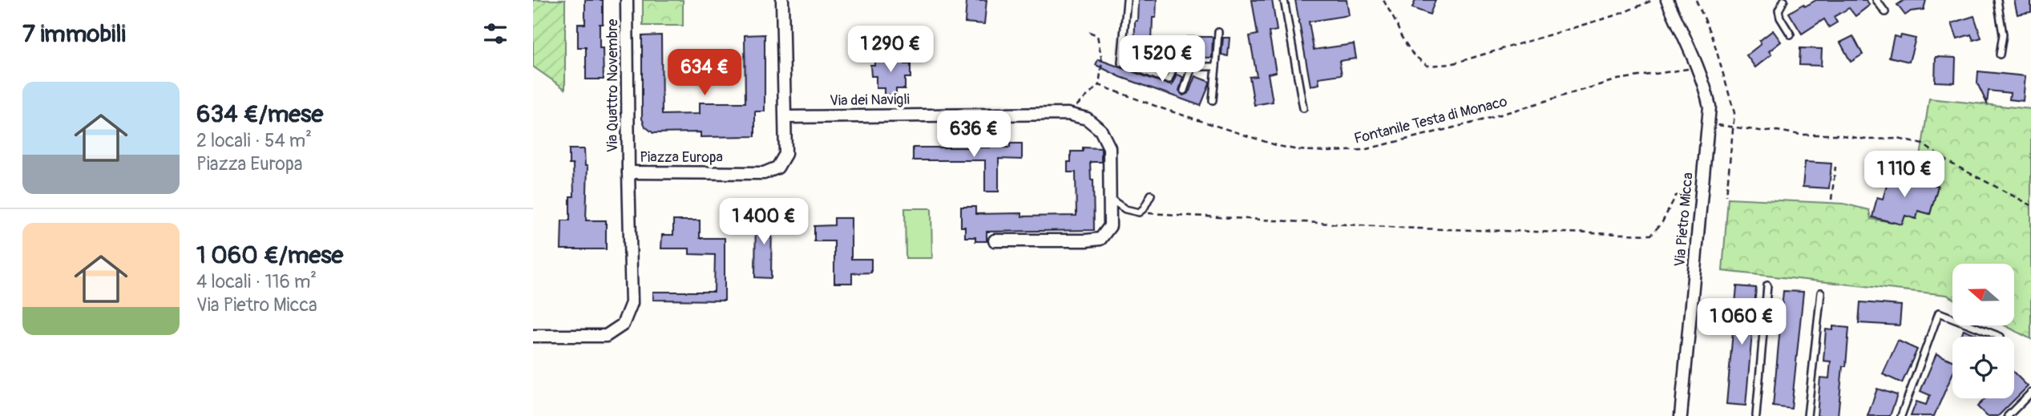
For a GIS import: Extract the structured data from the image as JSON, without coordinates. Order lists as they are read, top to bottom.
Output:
{
  "streets": {
    "street": [
      "Via Quattro Novembre",
      "Via dei Navigli",
      "Piazza Europa",
      "Via Pietro Micca"
    ],
    "path": ["Fontanile Testa di Monaco"]
  },
  "crossings": [
    ["Via Quattro Novembre", "Piazza Europa"],
    ["Via dei Navigli", "Piazza Europa"],
    ["Fontanile Testa di Monaco", "Via Pietro Micca"]
  ],
  "north": "left",
  "page": {
    "heading": "7 immobili",
    "price": [
      "1 290 €",
      "1 520 €",
      "634 €",
      "636 €",
      "1 110 €",
      "1 400 €",
      "1 060 €"
    ],
    "list": [
      {
        "name": "634 €/mese",
        "note": "2 locali · 54 m² · Piazza Europa"
      },
      {
        "name": "1 060 €/mese",
        "note": "4 locali · 116 m² · Via Pietro Micca"
      }
    ]
  }
}
